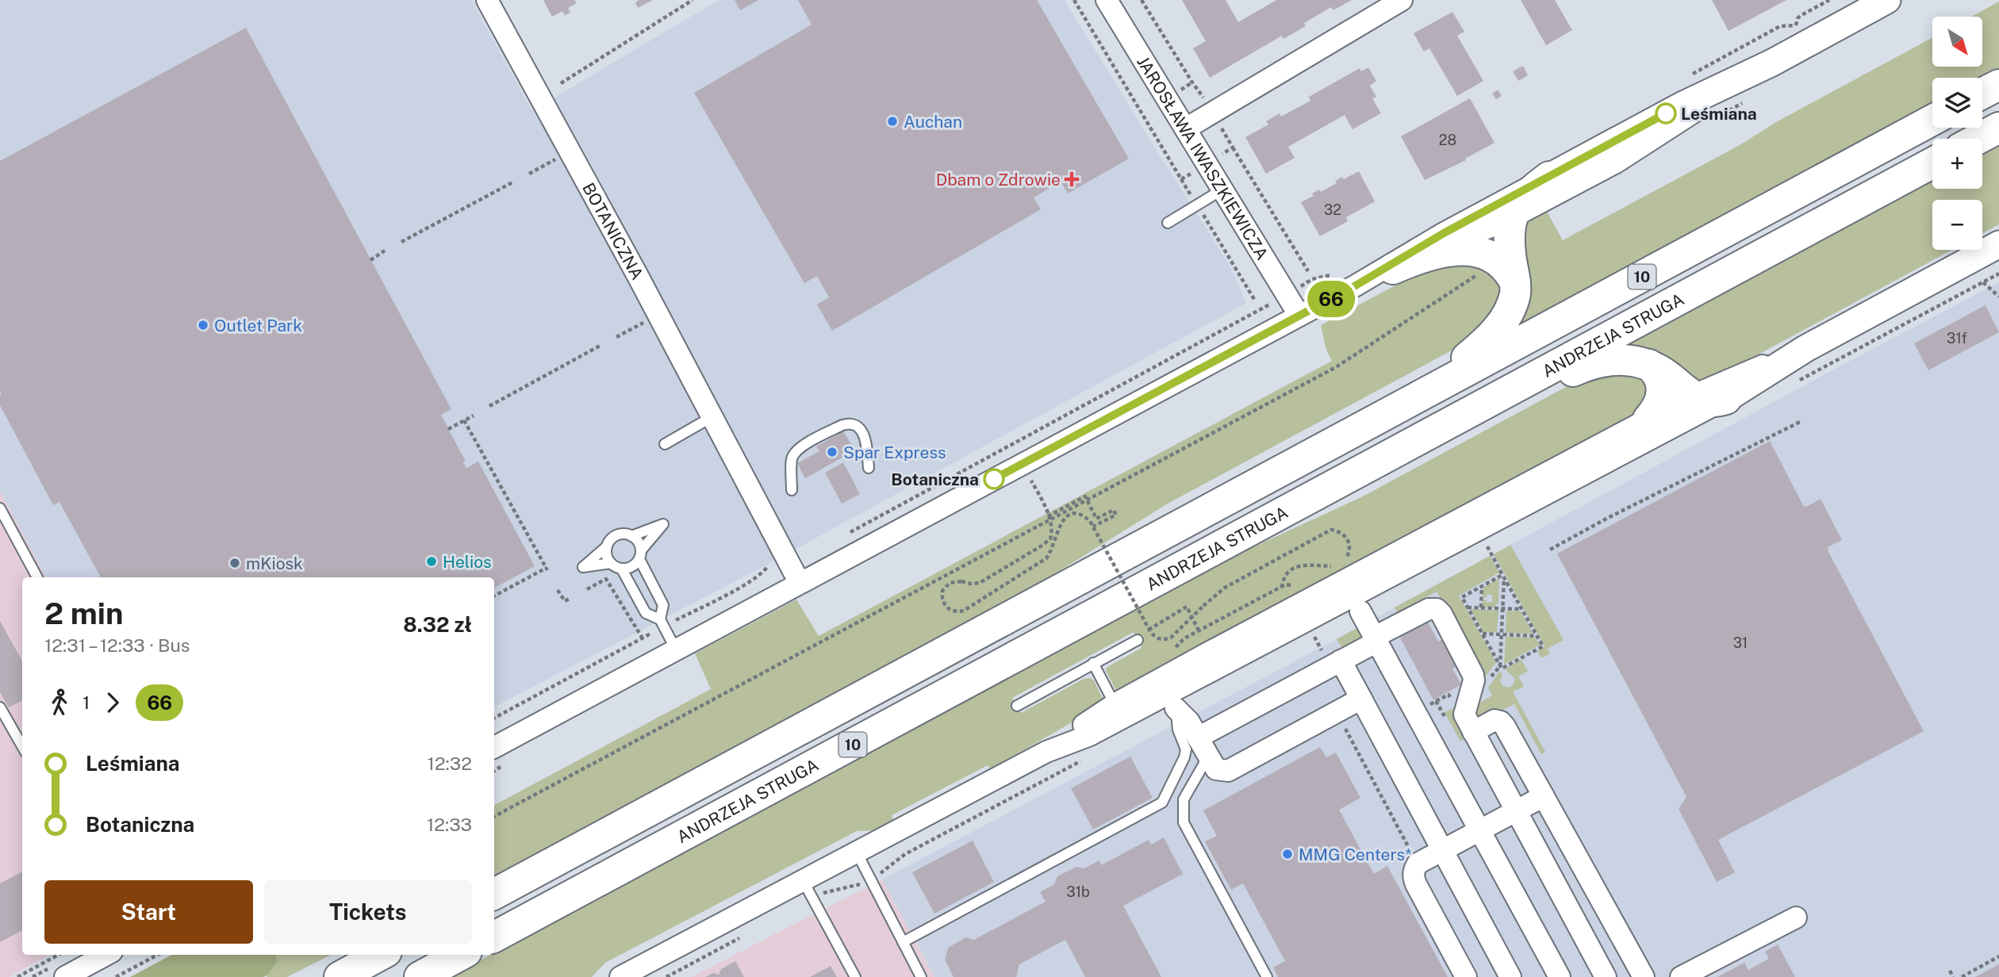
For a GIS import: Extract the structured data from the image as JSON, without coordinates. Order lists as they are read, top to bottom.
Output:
{
  "streets": {
    "main road": ["10", "ANDRZEJA STRUGA"],
    "street": ["JAROSŁAWA IWASZKIEWICZA", "BOTANICZNA"]
  },
  "places": {
    "other": [
      "Leśmiana",
      "Auchan",
      "Outlet Park",
      "Spar Express",
      "Botaniczna",
      "Helios",
      "mKiosk",
      "MMG Centers*"
    ],
    "health": ["Dbam o Zdrowie"]
  },
  "lines": ["bus line 66"],
  "house_numbers": [
    "28",
    "32",
    "31f",
    "31",
    "31b"
  ],
  "north": "bottom right",
  "page": {
    "on_map": "66",
    "map_buttons": ["+", "−"],
    "heading": ["2 min", "12:31 – 12:33 · Bus", "8.32 zł"],
    "legs": ["1", "66"],
    "list": [
      {
        "name": "Leśmiana",
        "value": "12:32"
      },
      {
        "name": "Botaniczna",
        "value": "12:33"
      }
    ],
    "buttons": ["Start", "Tickets"]
  }
}
